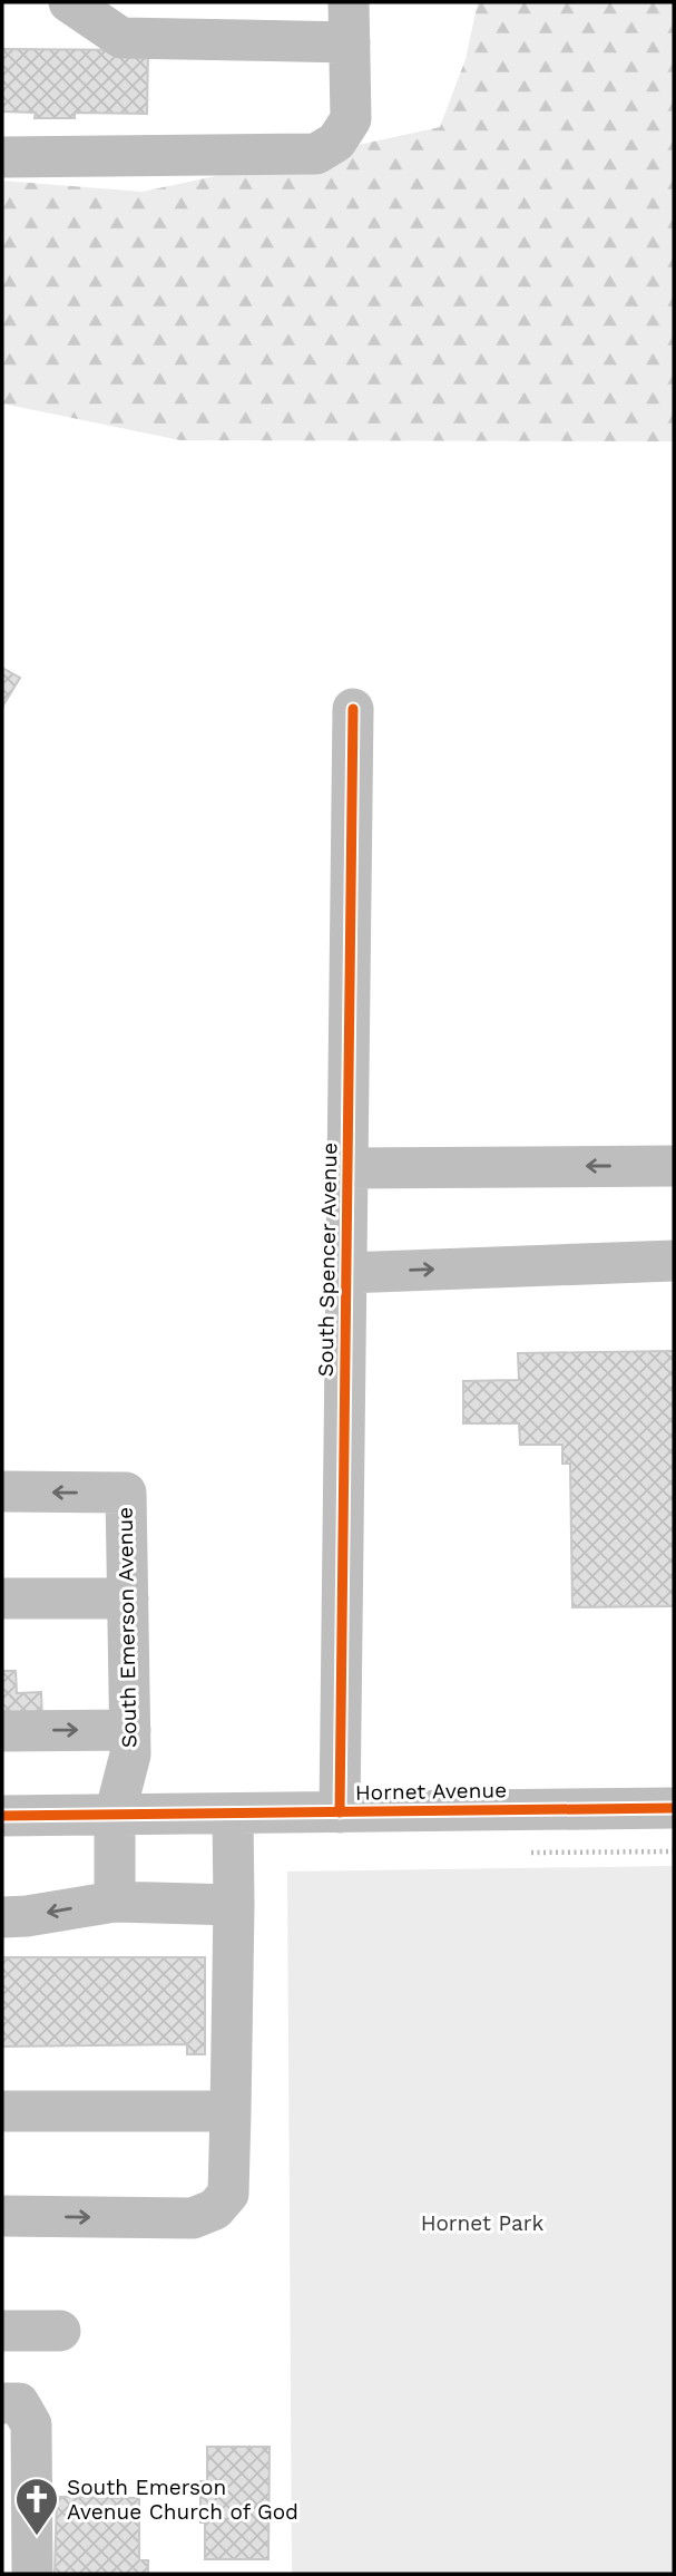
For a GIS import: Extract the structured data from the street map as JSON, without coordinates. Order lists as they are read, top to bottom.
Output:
{
  "streets": {
    "street": ["South Spencer Avenue", "South Emerson Avenue", "Hornet Avenue"]
  },
  "crossings": [
    ["South Spencer Avenue", "Hornet Avenue"],
    ["South Emerson Avenue", "Hornet Avenue"]
  ],
  "parks": ["Hornet Park"],
  "places": {
    "church": ["South Emerson Avenue Church of God"]
  }
}
